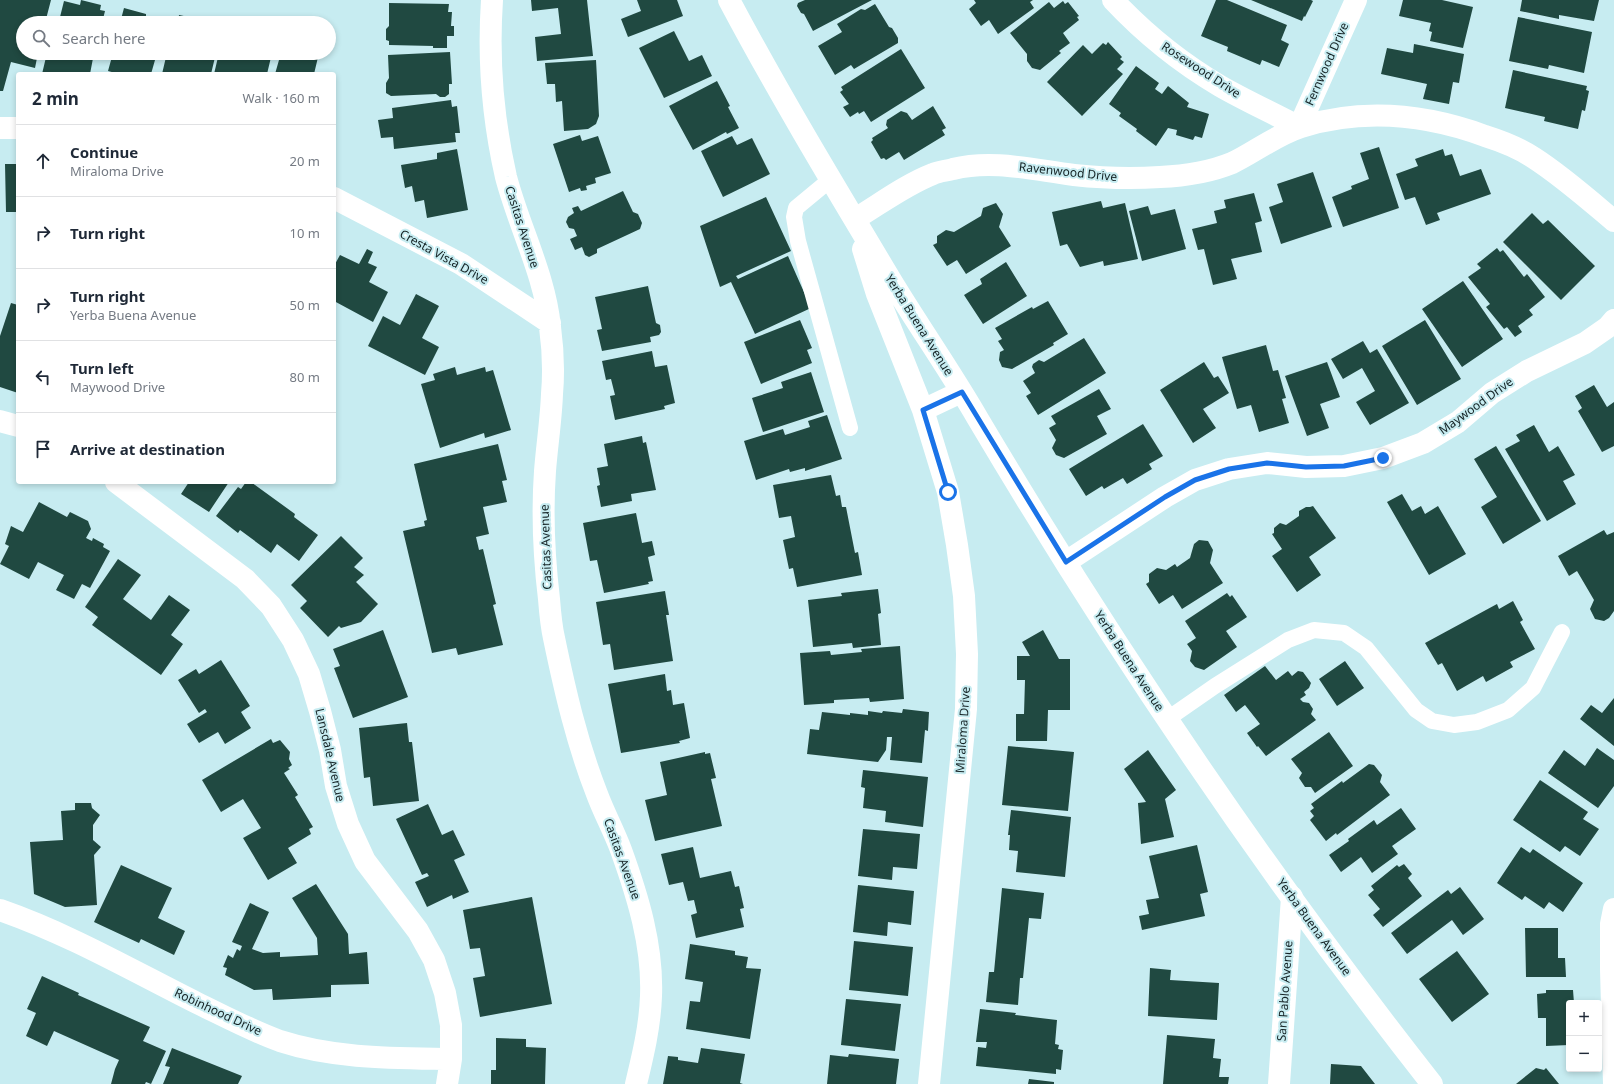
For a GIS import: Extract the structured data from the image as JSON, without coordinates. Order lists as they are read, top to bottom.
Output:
{
  "streets": {
    "street": [
      "Fernwood Drive",
      "Rosewood Drive",
      "Ravenwood Drive",
      "Casitas Avenue",
      "Cresta Vista Drive",
      "Yerba Buena Avenue",
      "Maywood Drive",
      "Miraloma Drive",
      "Lansdale Avenue",
      "San Pablo Avenue",
      "Robinhood Drive"
    ]
  },
  "crossings": [
    ["Fernwood Drive", "Rosewood Drive"],
    ["Fernwood Drive", "Ravenwood Drive"],
    ["Rosewood Drive", "Ravenwood Drive"],
    ["Ravenwood Drive", "Yerba Buena Avenue"],
    ["Casitas Avenue", "Cresta Vista Drive"],
    ["Yerba Buena Avenue", "Maywood Drive"],
    ["Yerba Buena Avenue", "Miraloma Drive"],
    ["Yerba Buena Avenue", "San Pablo Avenue"],
    ["Lansdale Avenue", "Robinhood Drive"]
  ],
  "page": {
    "search": "Search here",
    "heading": ["2 min", "Walk · 160 m"],
    "list": [
      ["Continue", "Miraloma Drive", "20 m"],
      ["Turn right", "10 m"],
      ["Turn right", "Yerba Buena Avenue", "50 m"],
      ["Turn left", "Maywood Drive", "80 m"],
      "Arrive at destination"
    ],
    "map_buttons": ["+", "−"]
  }
}
